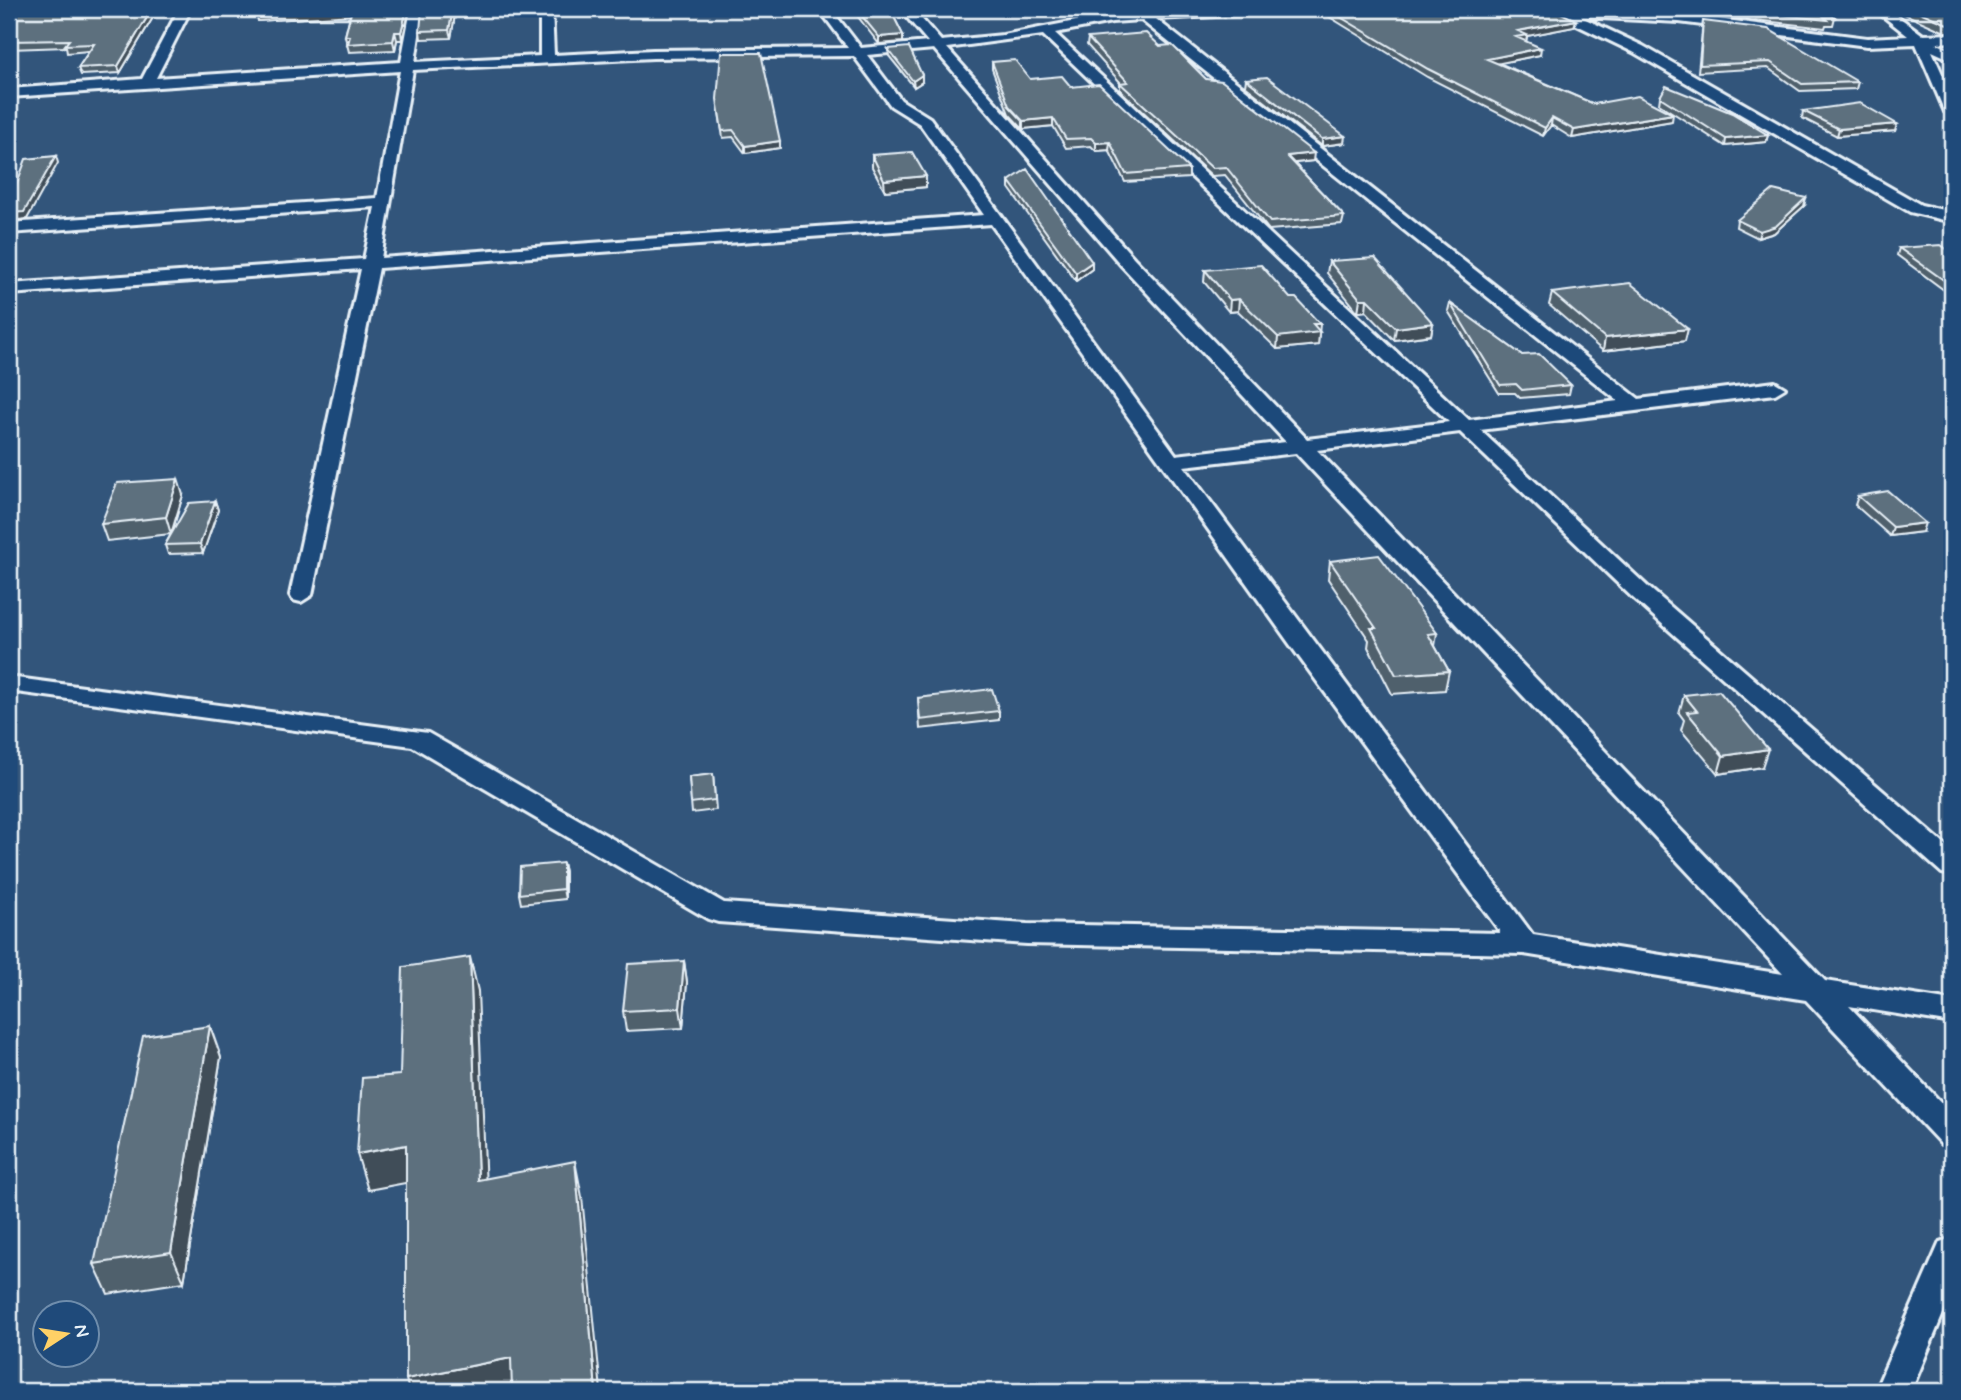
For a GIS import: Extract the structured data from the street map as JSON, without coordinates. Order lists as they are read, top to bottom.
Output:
{
  "north": "right"
}
